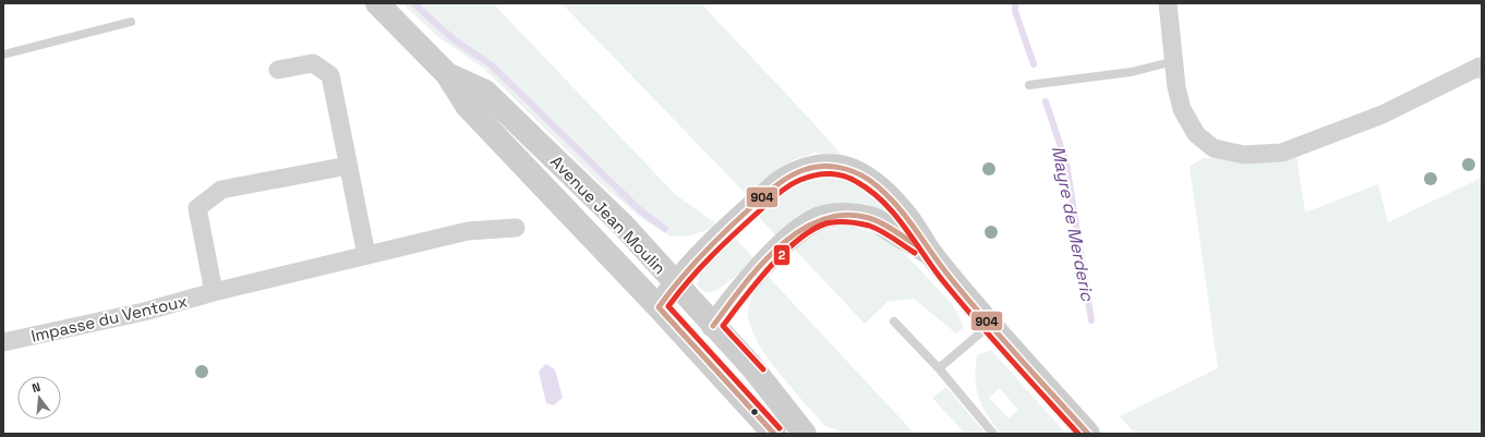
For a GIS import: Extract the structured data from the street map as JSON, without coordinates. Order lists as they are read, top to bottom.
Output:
{
  "streets": {
    "main road": ["Avenue Jean Moulin"],
    "street": ["Impasse du Ventoux"]
  },
  "water": ["Mayre de Merderic"],
  "lines": ["transit line 904", "transit line 2"],
  "north": "top"
}
